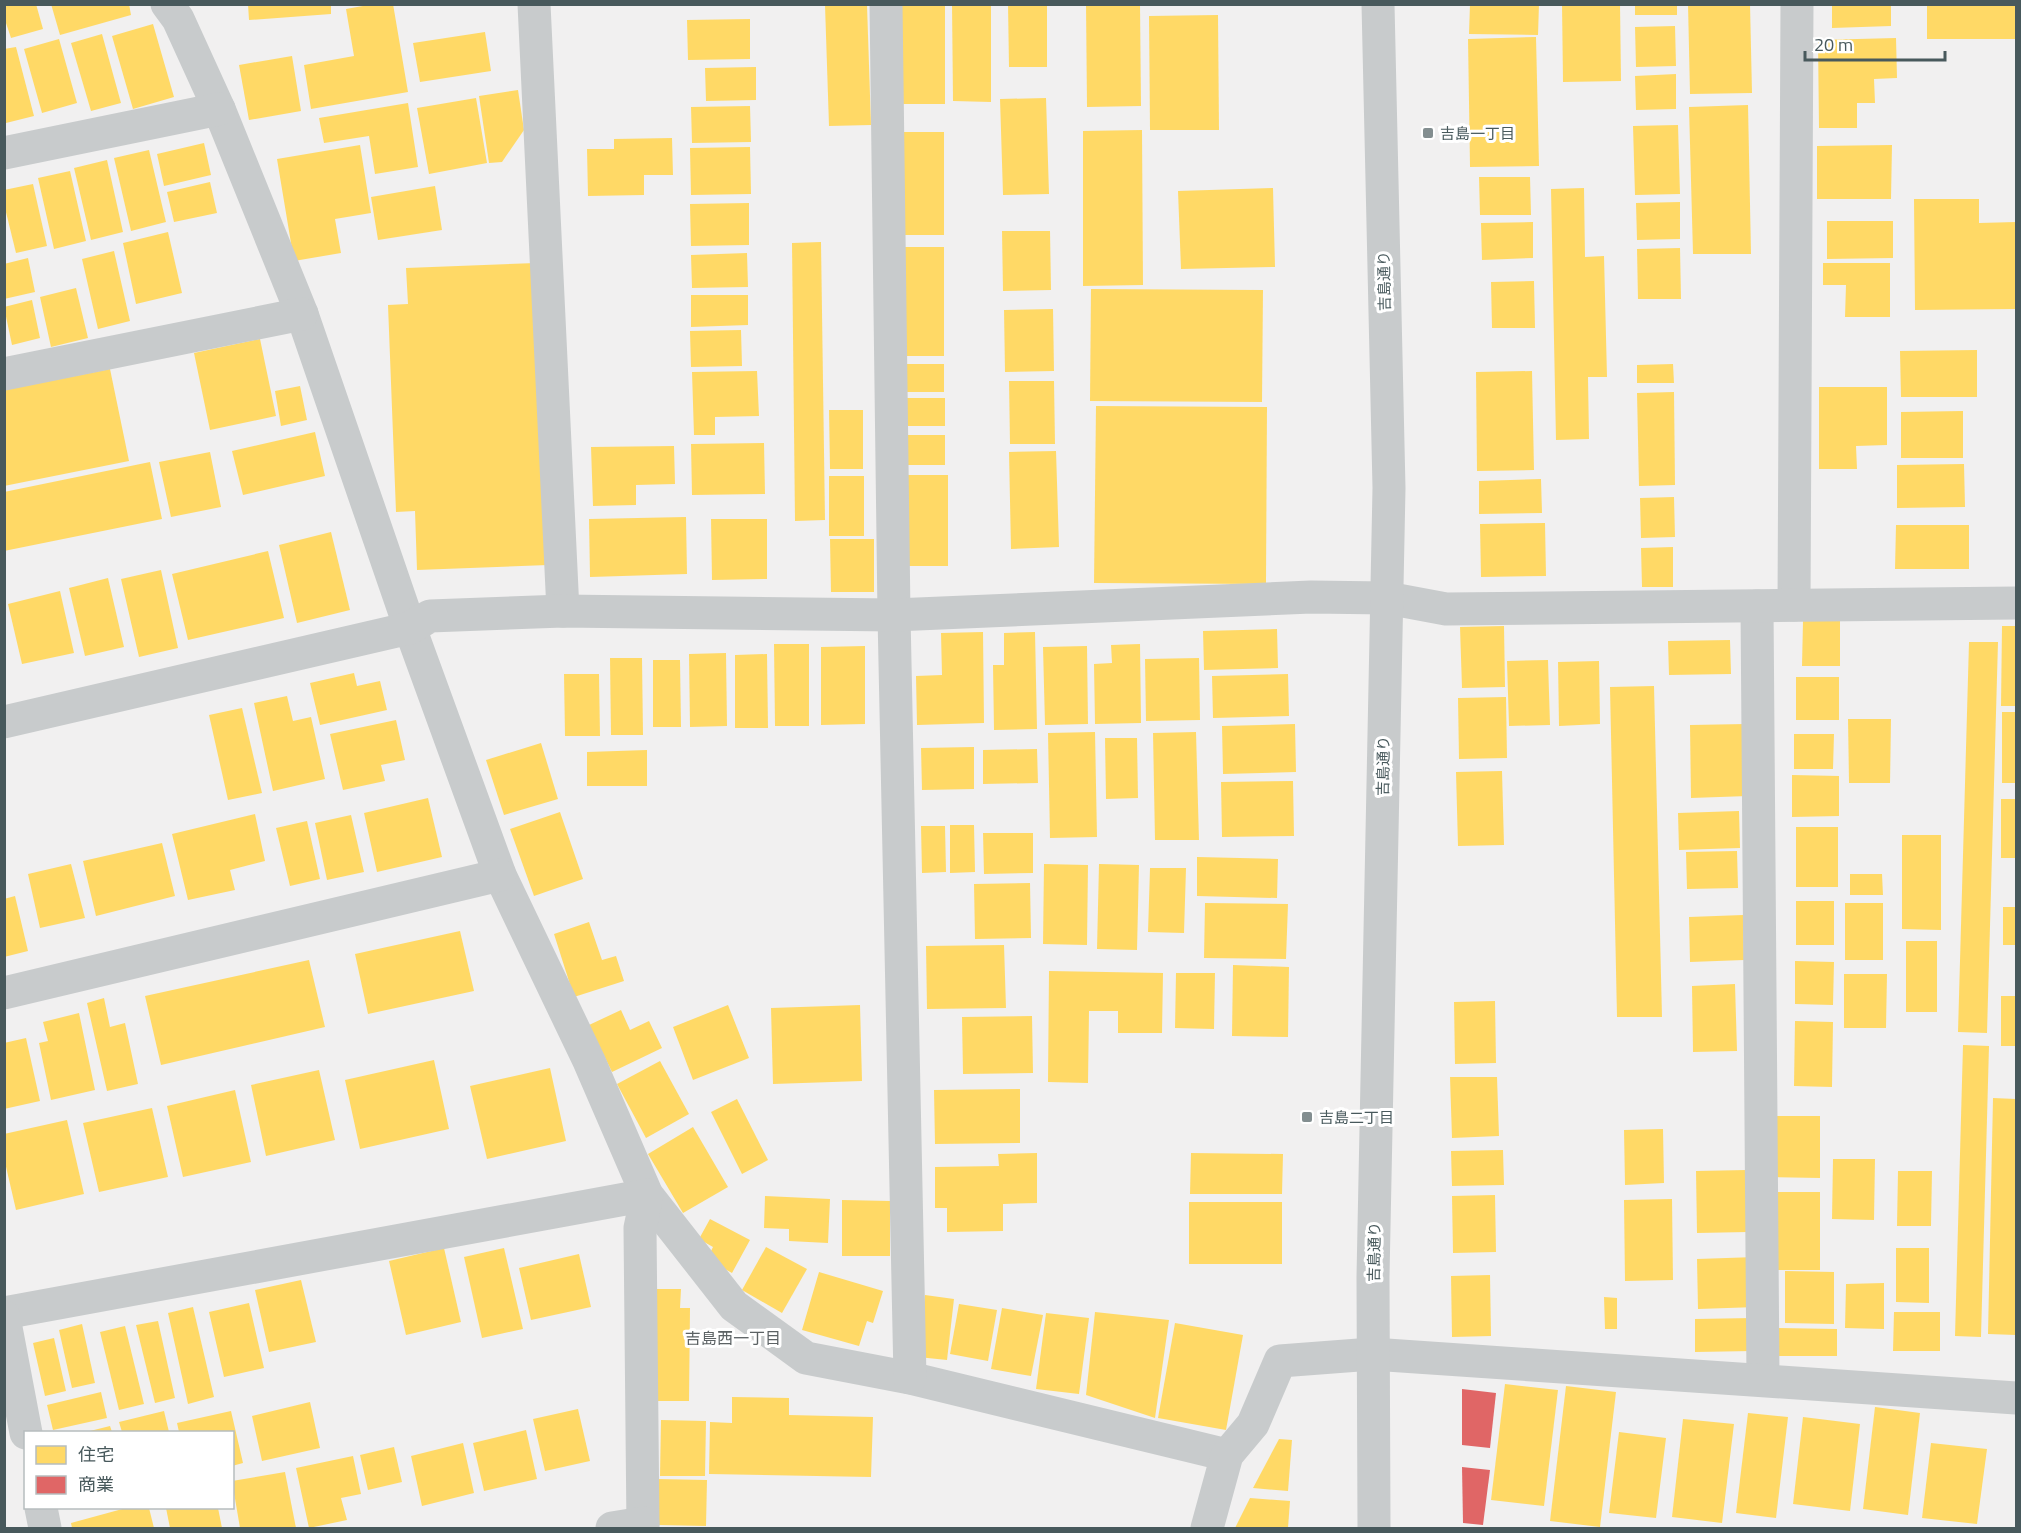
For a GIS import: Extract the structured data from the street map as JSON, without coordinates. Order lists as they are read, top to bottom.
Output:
{
  "streets": {
    "street": ["吉島通り"]
  },
  "districts": ["吉島西一丁目"],
  "places": {
    "transit": ["吉島一丁目", "吉島二丁目"]
  },
  "legend": ["住宅", "商業"],
  "scale_bar": "20 m"
}
